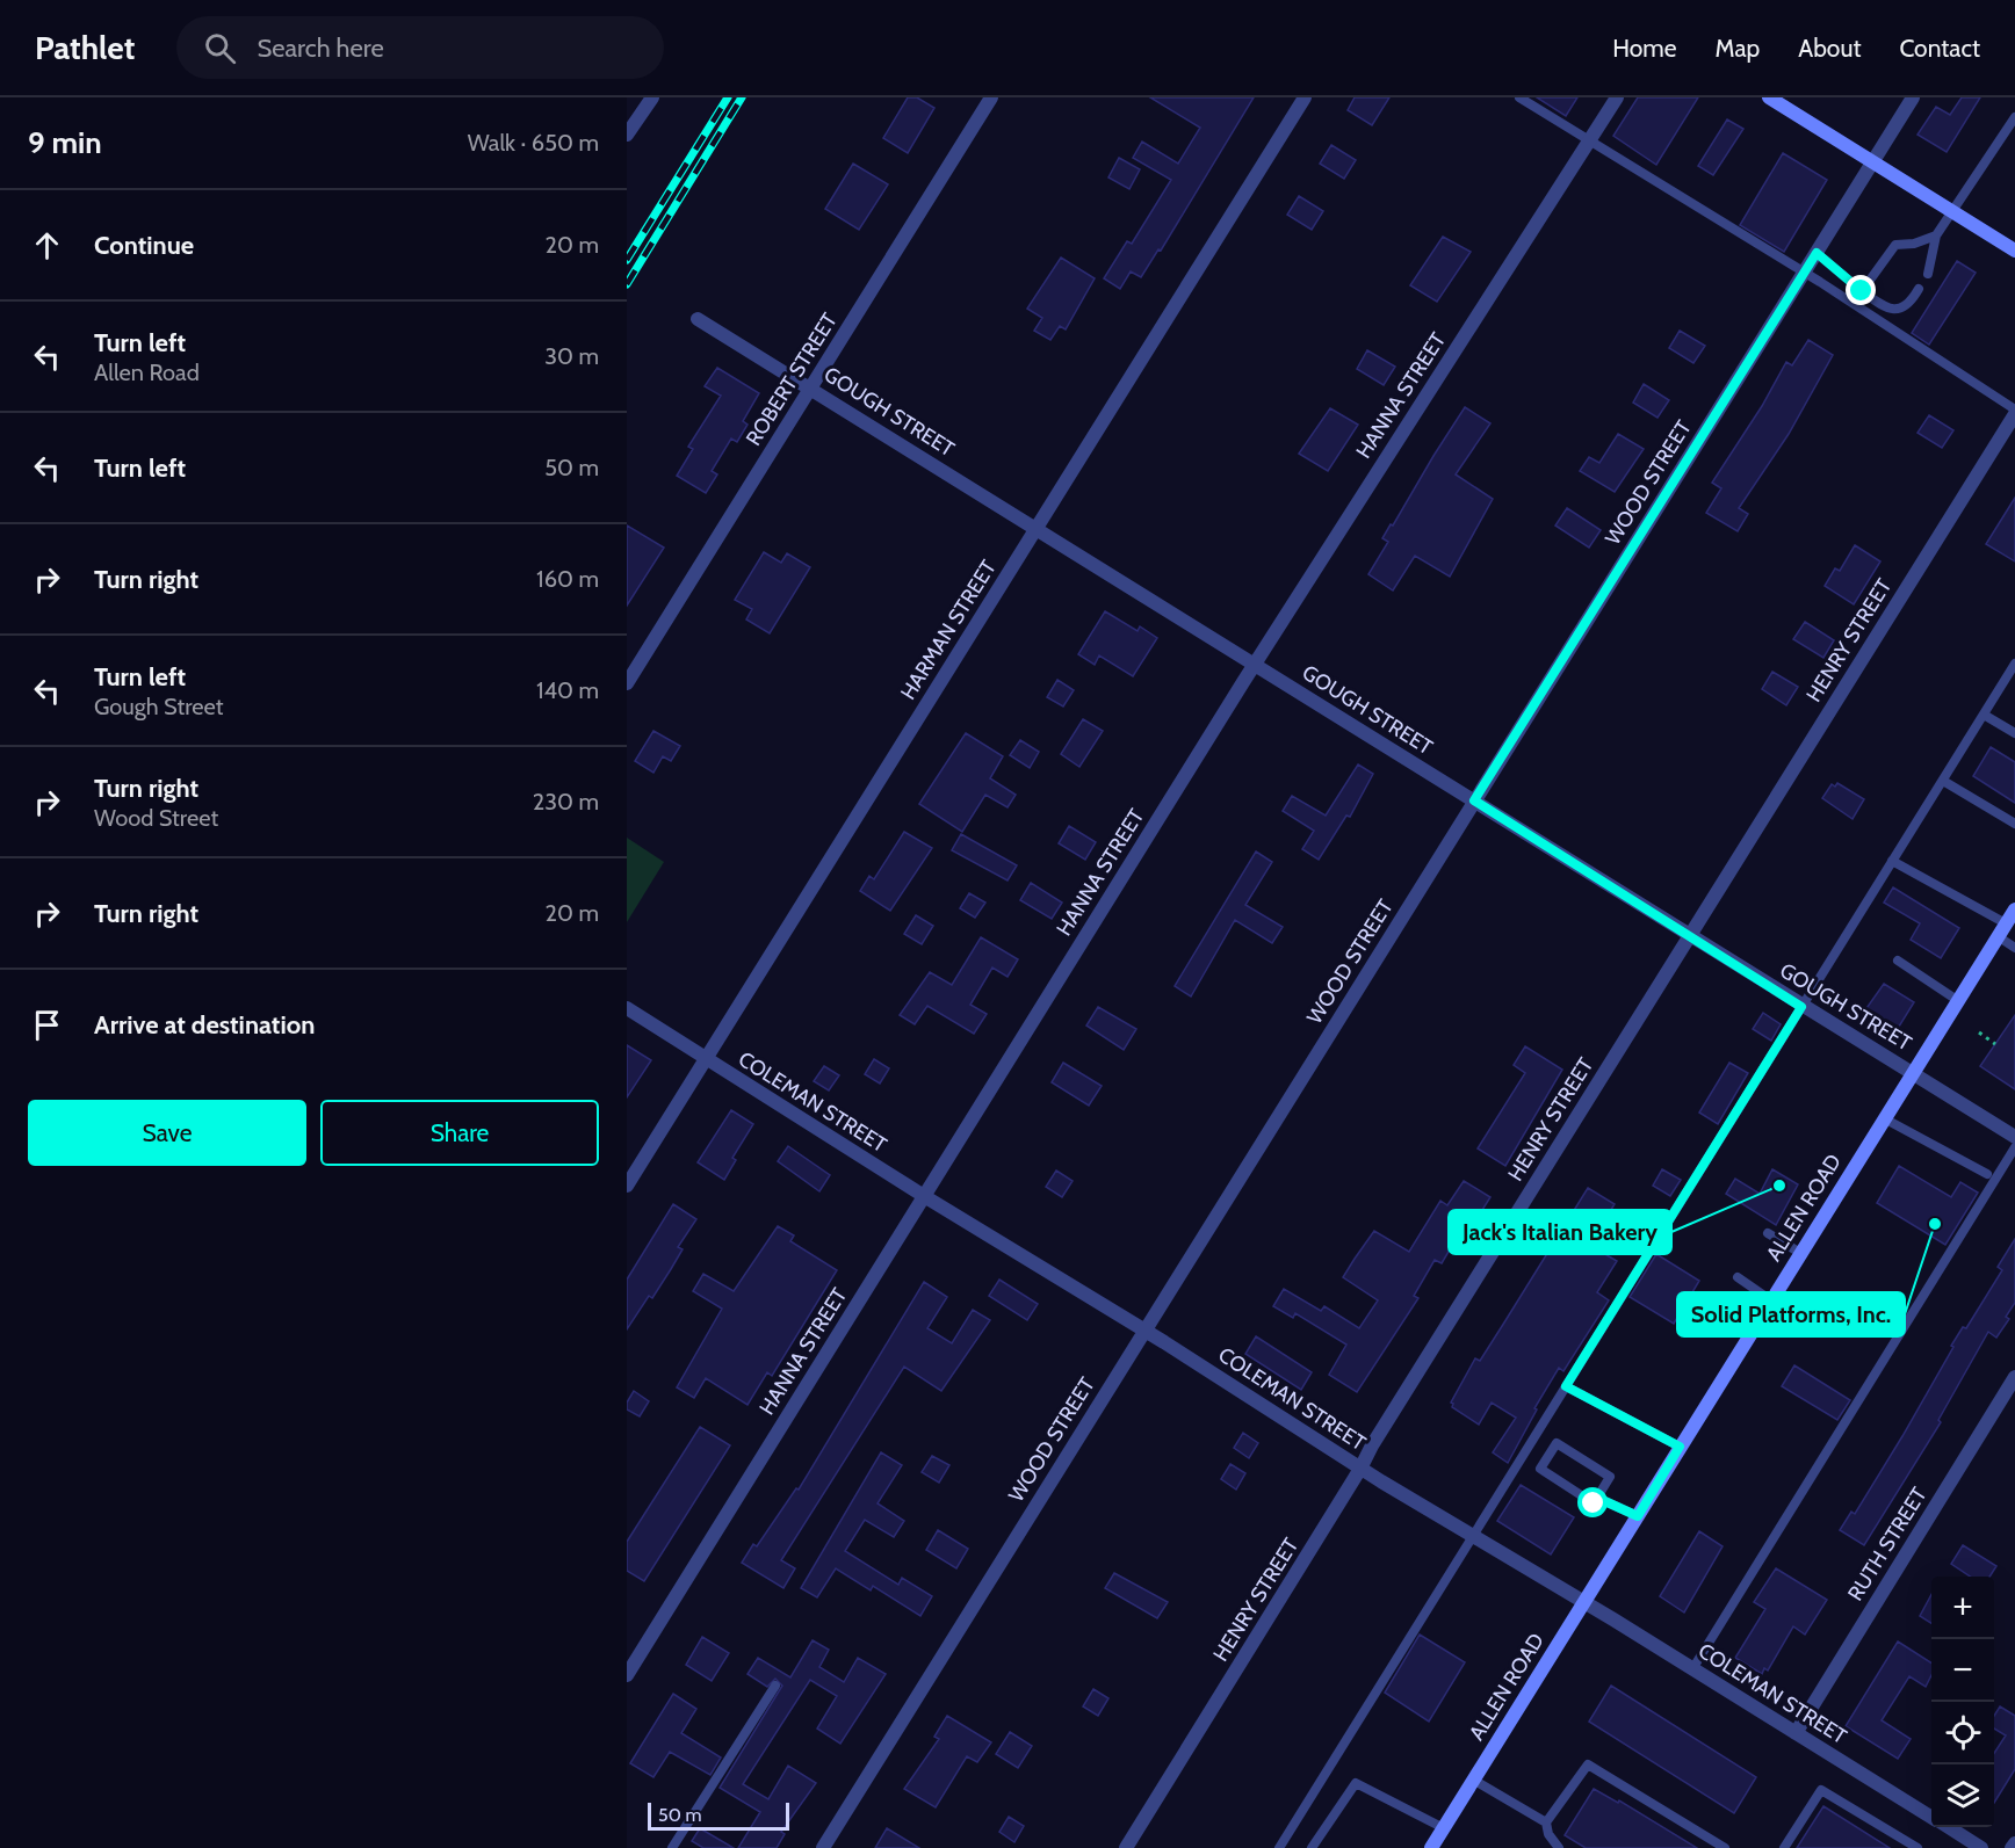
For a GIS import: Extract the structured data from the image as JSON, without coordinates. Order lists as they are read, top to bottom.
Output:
{
  "streets": {
    "main road": ["ALLEN ROAD"],
    "street": [
      "ROBERT STREET",
      "HANNA STREET",
      "GOUGH STREET",
      "WOOD STREET",
      "HARMAN STREET",
      "HENRY STREET",
      "COLEMAN STREET",
      "RUTH STREET"
    ]
  },
  "crossings": [
    ["ROBERT STREET", "GOUGH STREET"],
    ["HANNA STREET", "GOUGH STREET"],
    ["HANNA STREET", "COLEMAN STREET"],
    ["GOUGH STREET", "WOOD STREET"],
    ["GOUGH STREET", "HARMAN STREET"],
    ["GOUGH STREET", "HENRY STREET"],
    ["GOUGH STREET", "ALLEN ROAD"],
    ["WOOD STREET", "COLEMAN STREET"],
    ["HARMAN STREET", "COLEMAN STREET"],
    ["HENRY STREET", "COLEMAN STREET"],
    ["COLEMAN STREET", "ALLEN ROAD"],
    ["COLEMAN STREET", "RUTH STREET"]
  ],
  "places": ["Jack's Italian Bakery", "Solid Platforms, Inc."],
  "scale_bar": "50 m",
  "page": {
    "header": "Pathlet",
    "search": "Search here",
    "nav": [
      "Home",
      "Map",
      "About",
      "Contact"
    ],
    "heading": ["9 min", "Walk · 650 m"],
    "list": [
      ["Continue", "20 m"],
      ["Turn left", "Allen Road", "30 m"],
      ["Turn left", "50 m"],
      ["Turn right", "160 m"],
      ["Turn left", "Gough Street", "140 m"],
      ["Turn right", "Wood Street", "230 m"],
      ["Turn right", "20 m"],
      "Arrive at destination"
    ],
    "buttons": ["Save", "Share"],
    "map_buttons": ["+", "−"],
    "scale": "50 m"
  }
}
